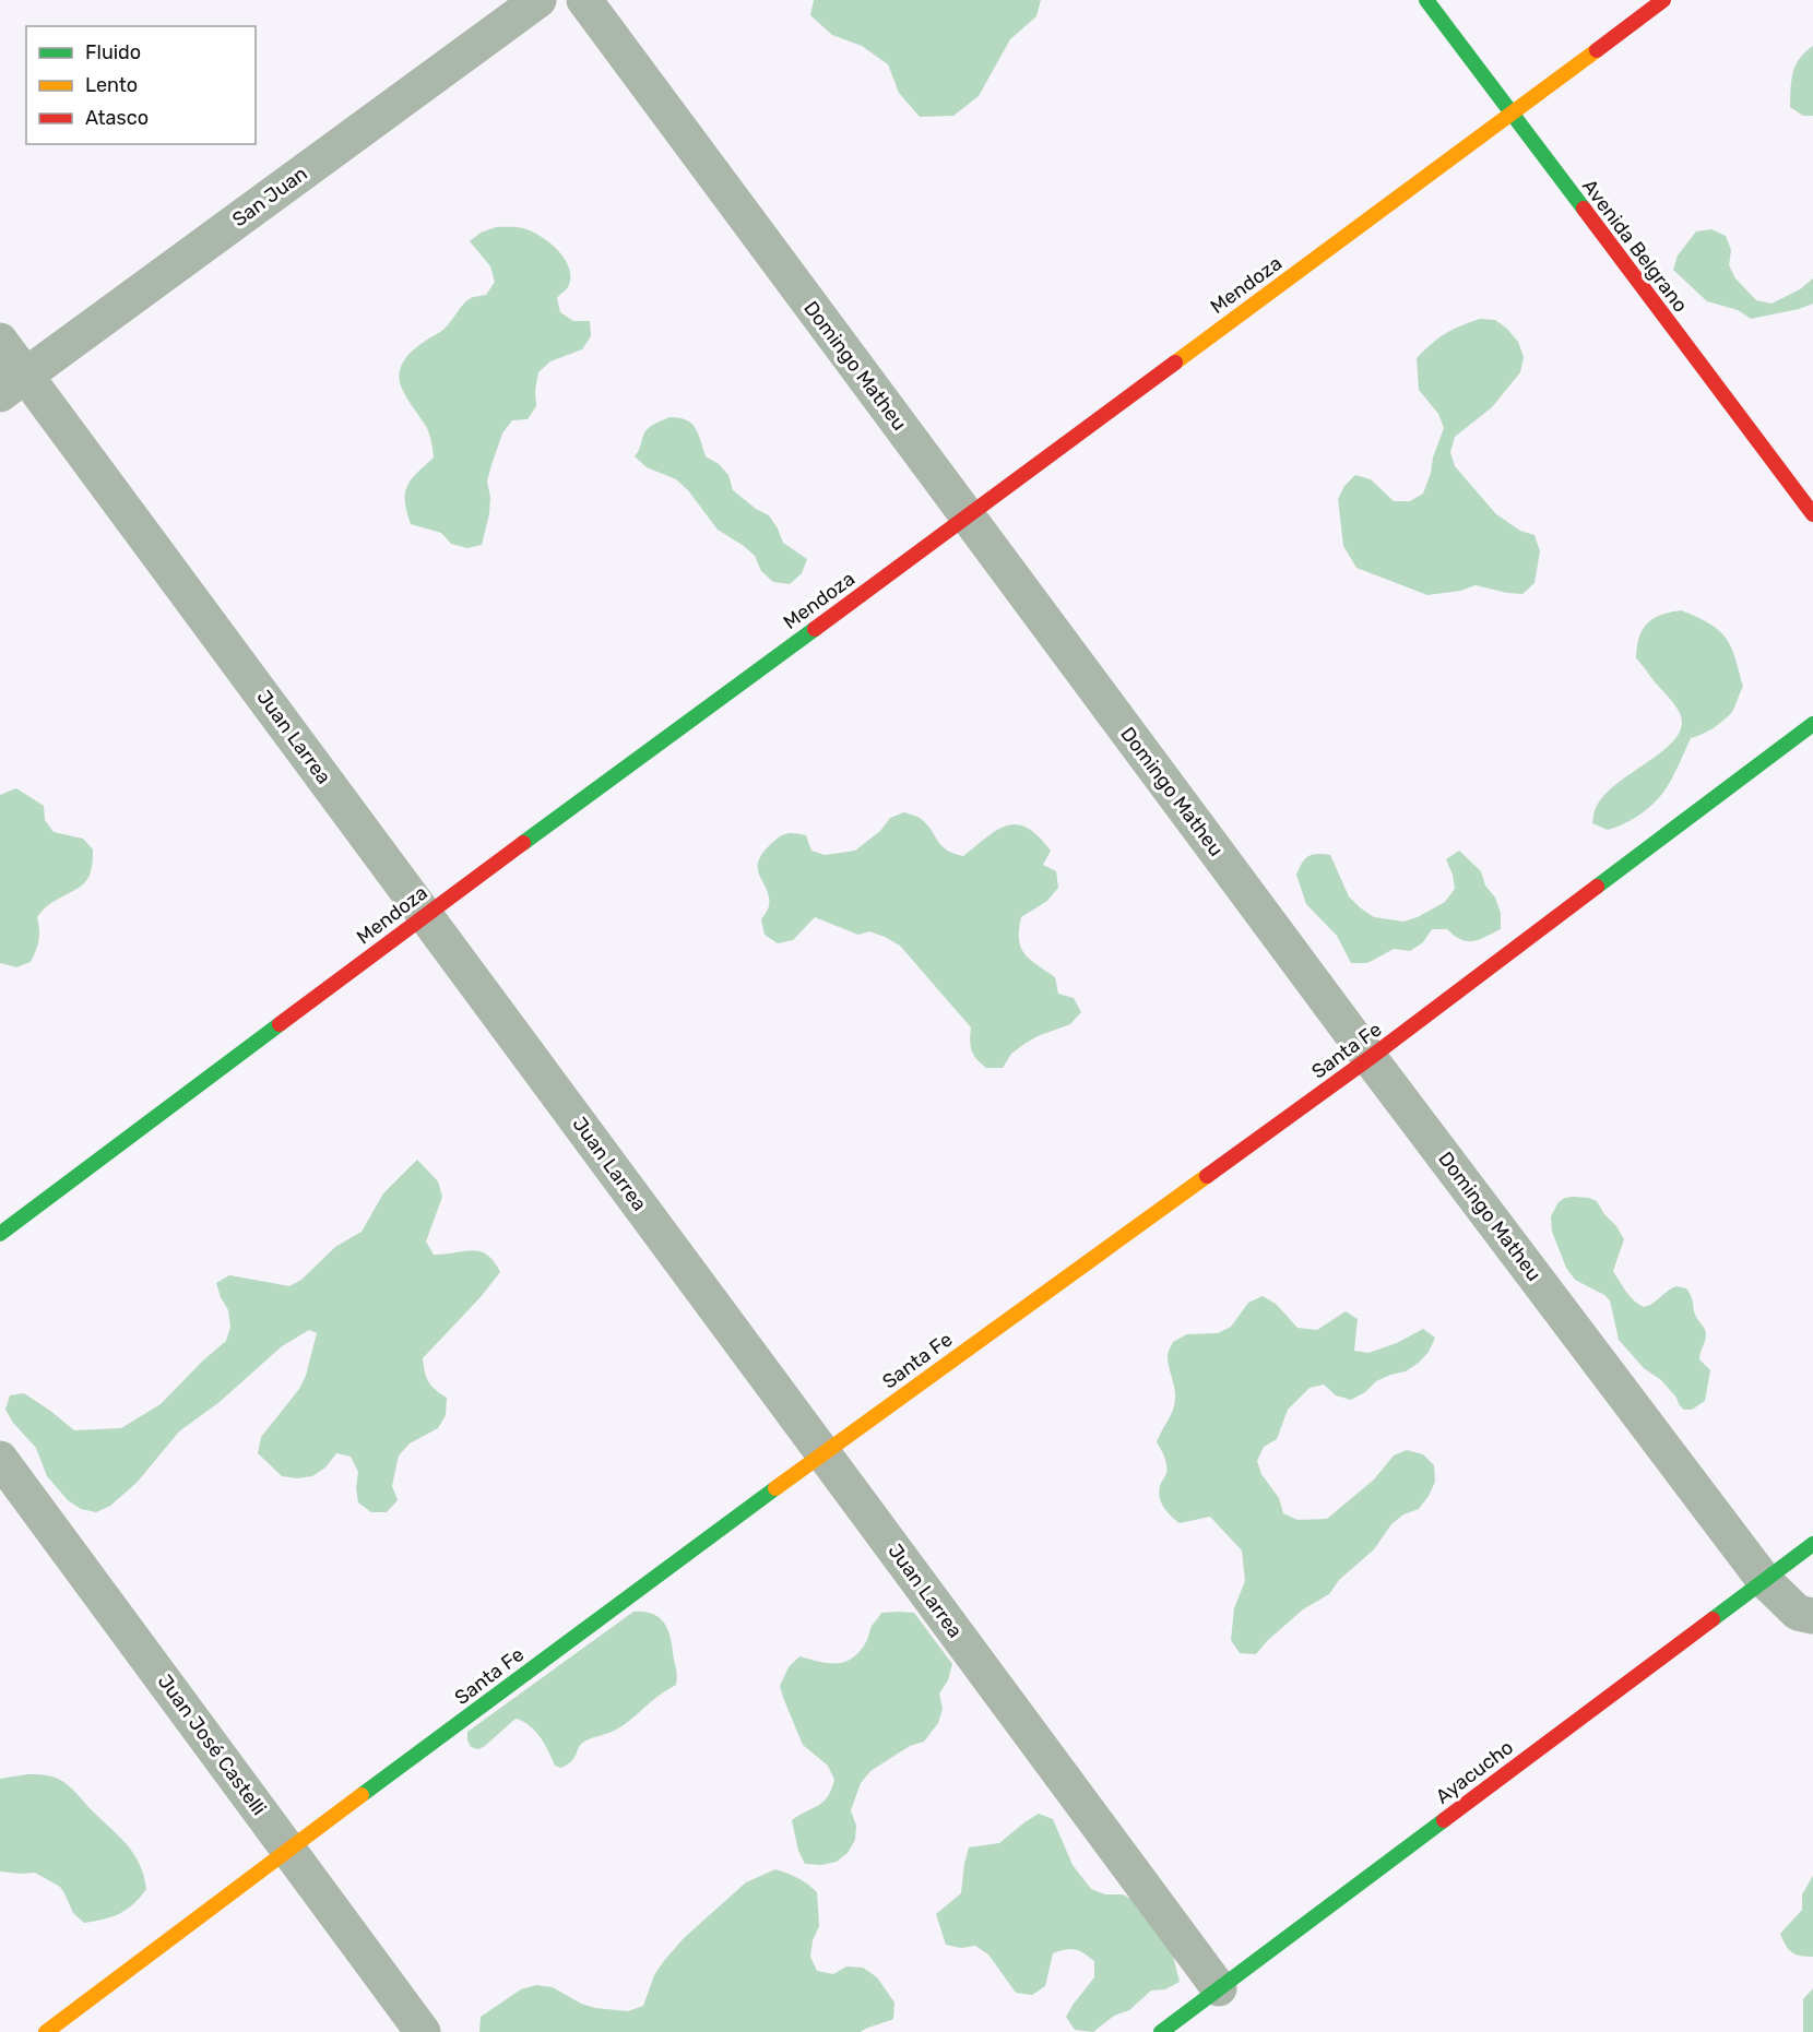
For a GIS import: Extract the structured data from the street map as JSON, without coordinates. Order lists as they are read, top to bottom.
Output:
{
  "streets": {
    "street": [
      "San Juan",
      "Avenida Belgrano",
      "Mendoza",
      "Domingo Matheu",
      "Juan Larrea",
      "Santa Fe",
      "Juan José Castelli",
      "Ayacucho"
    ]
  },
  "crossings": [
    ["San Juan", "Juan Larrea"],
    ["Avenida Belgrano", "Mendoza"],
    ["Mendoza", "Domingo Matheu"],
    ["Mendoza", "Juan Larrea"],
    ["Domingo Matheu", "Santa Fe"],
    ["Domingo Matheu", "Ayacucho"],
    ["Juan Larrea", "Santa Fe"],
    ["Juan Larrea", "Ayacucho"],
    ["Santa Fe", "Juan José Castelli"]
  ],
  "legend": ["Fluido", "Lento", "Atasco"]
}
